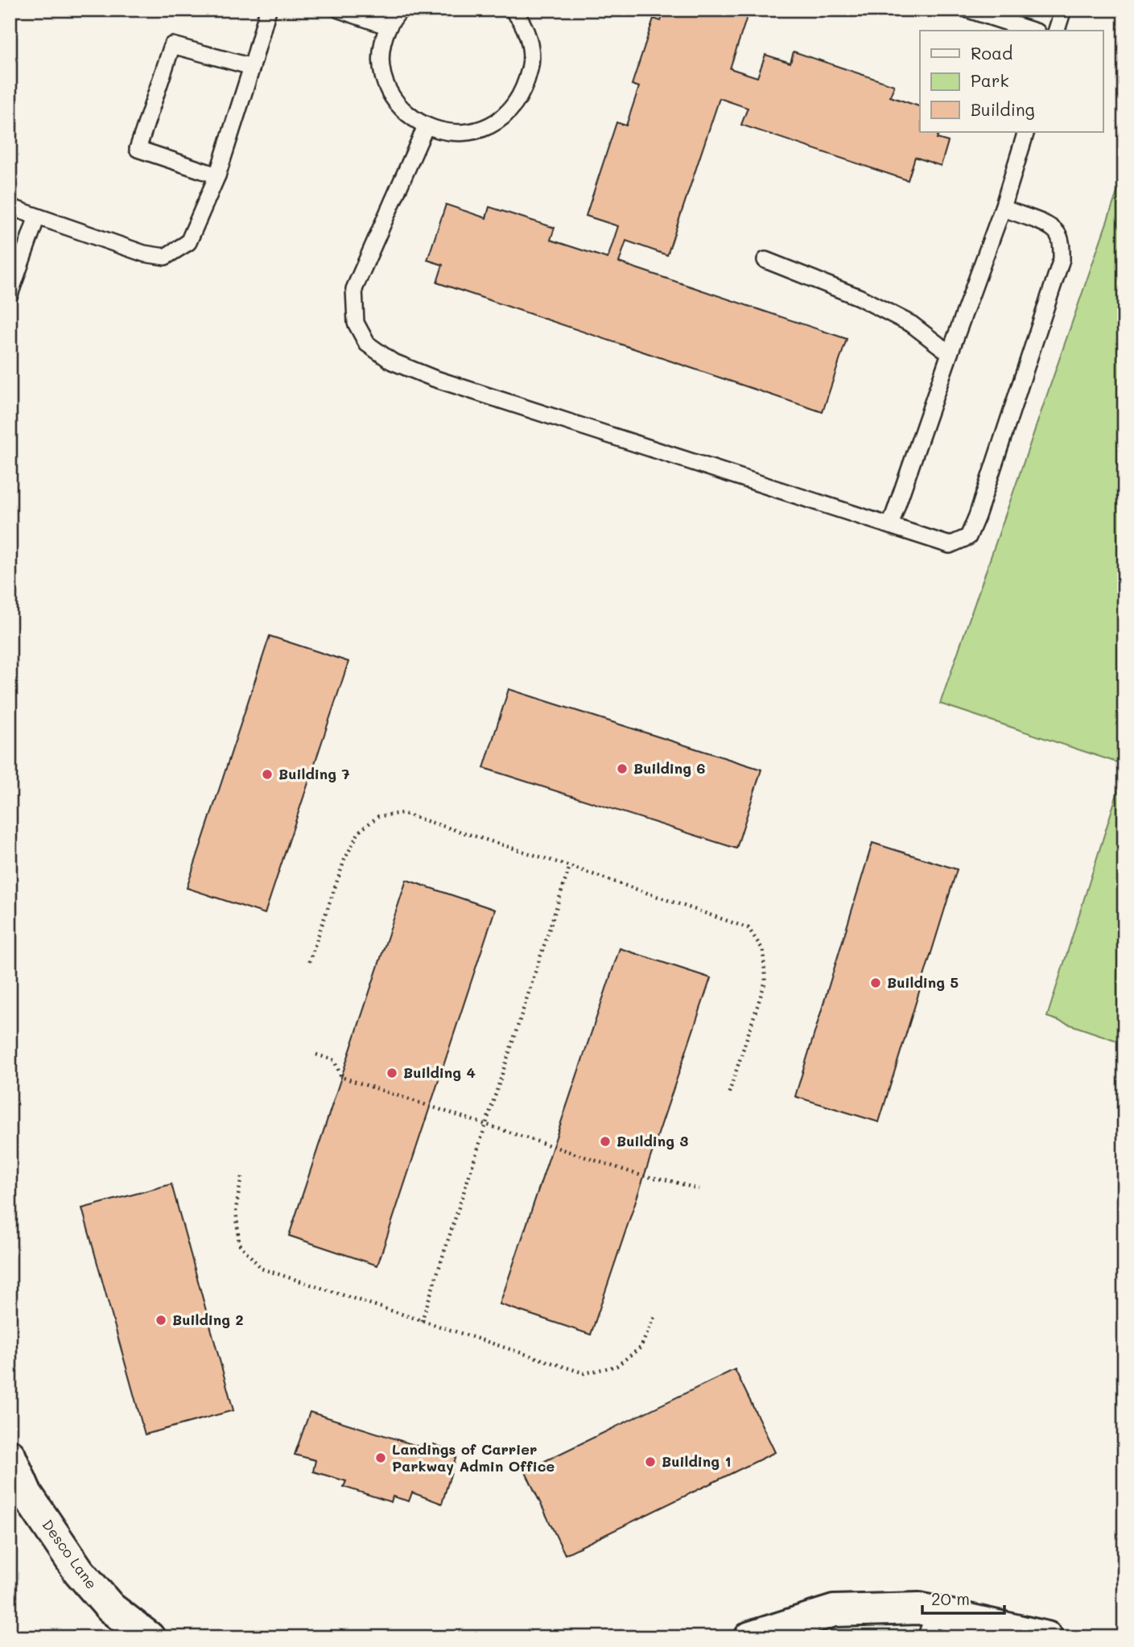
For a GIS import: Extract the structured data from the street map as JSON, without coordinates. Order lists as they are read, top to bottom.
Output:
{
  "streets": {
    "street": ["Desco Lane"]
  },
  "places": [
    "Building 6",
    "Building 7",
    "Building 5",
    "Building 4",
    "Building 3",
    "Building 2",
    "Landings of Carrier Parkway Admin Office",
    "Building 1"
  ],
  "legend": ["Road", "Park", "Building"],
  "scale_bar": "20 m"
}
